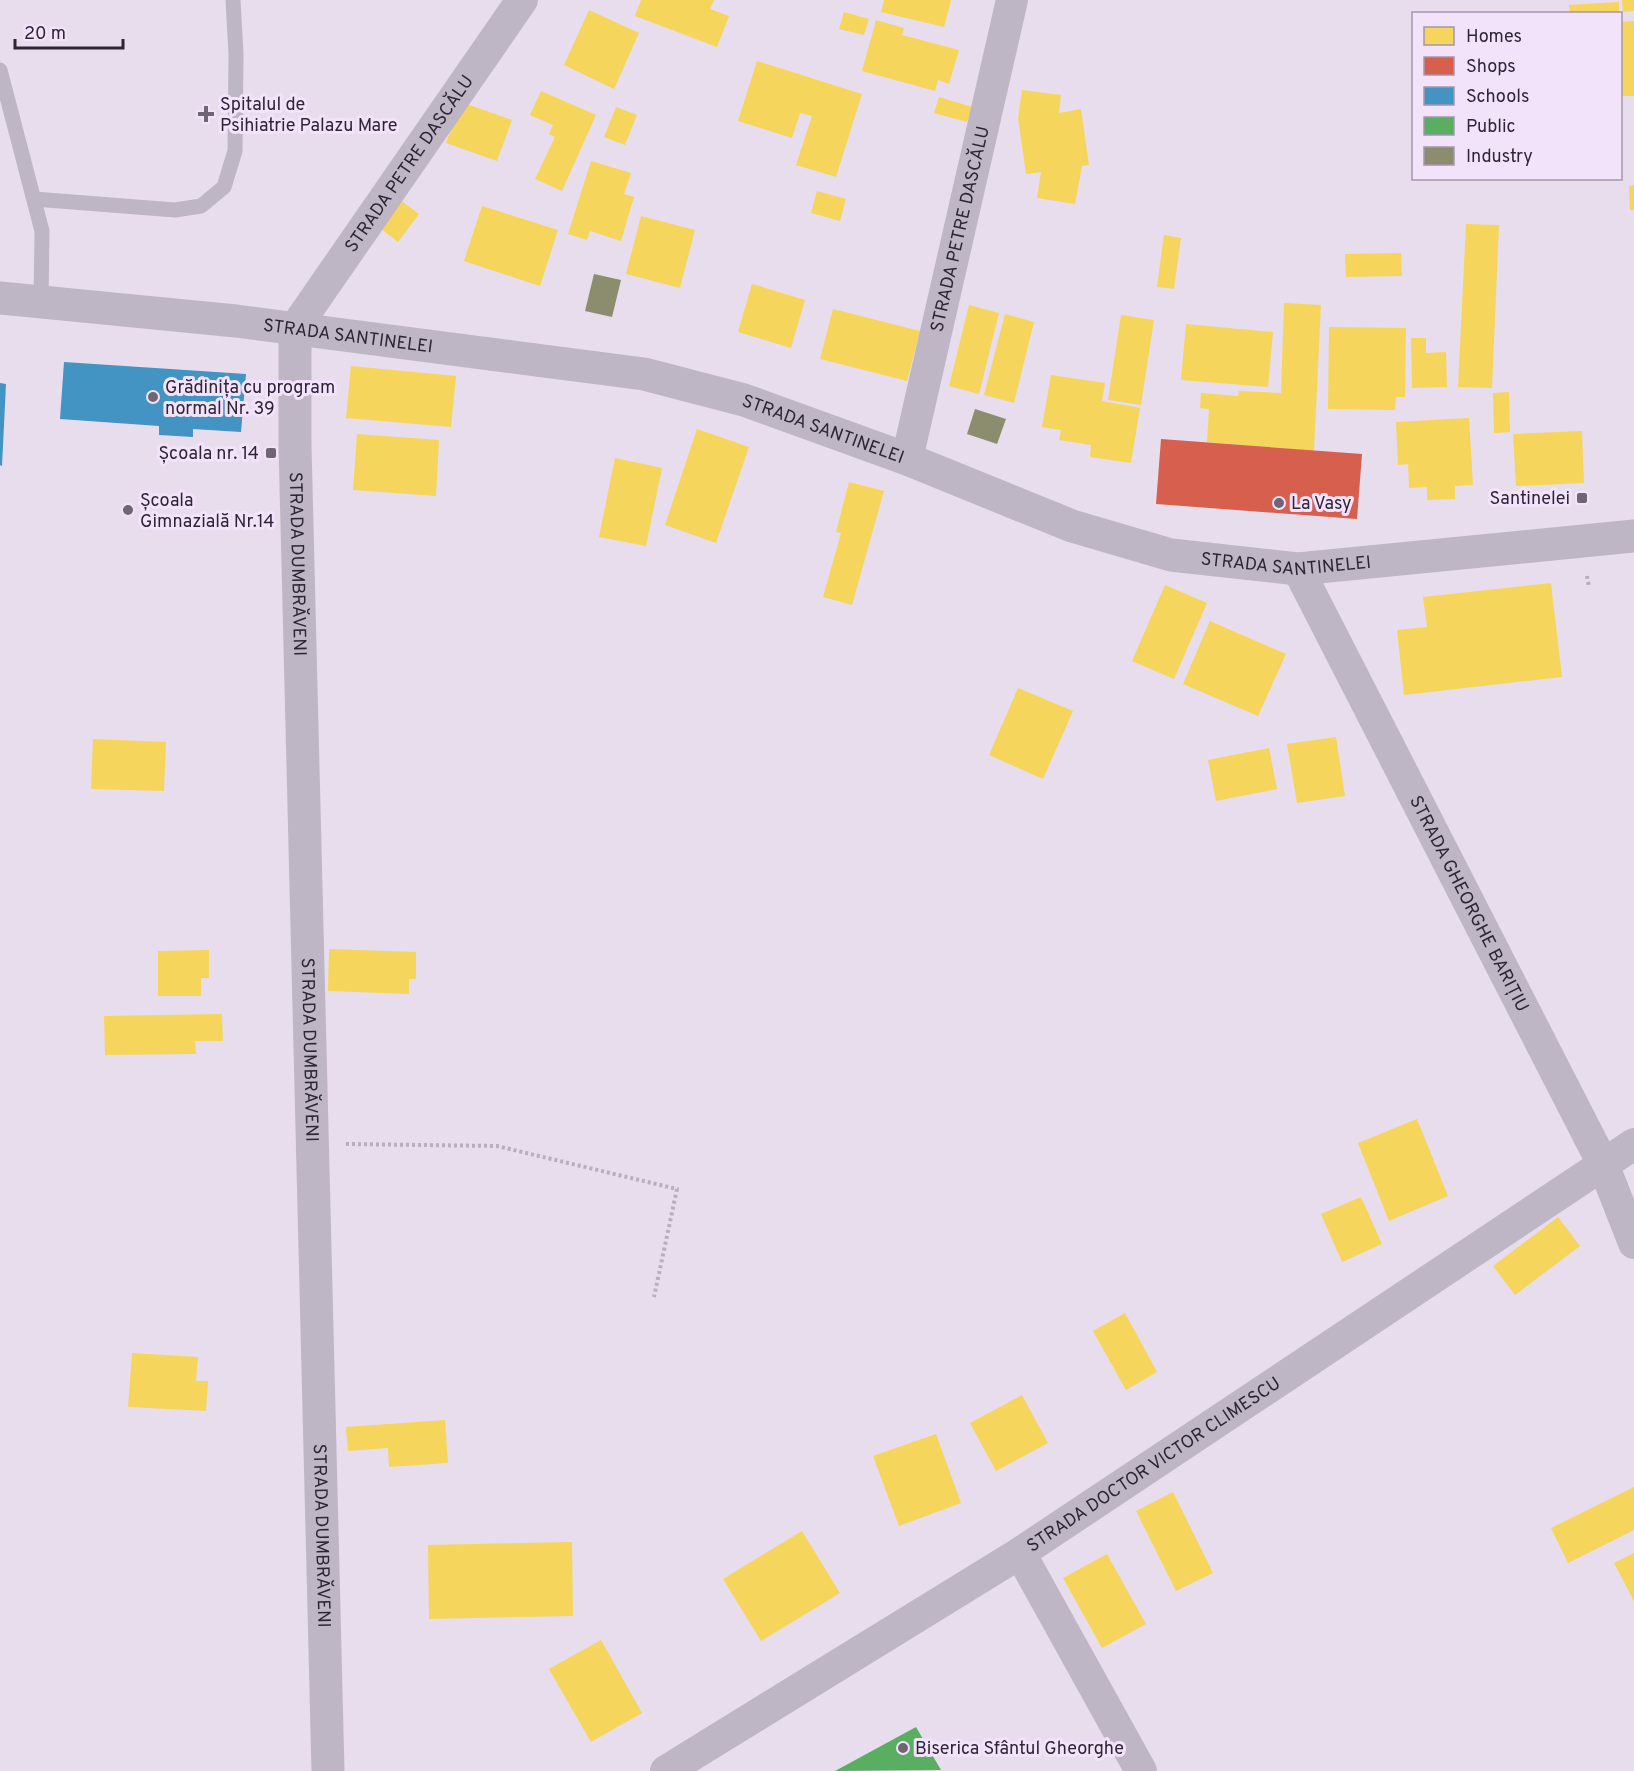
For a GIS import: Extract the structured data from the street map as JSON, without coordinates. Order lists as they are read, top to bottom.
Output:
{
  "streets": {
    "street": [
      "STRADA PETRE DASCĂLU",
      "STRADA SANTINELEI",
      "STRADA DUMBRĂVENI",
      "STRADA GHEORGHE BARIȚIU",
      "STRADA DOCTOR VICTOR CLIMESCU"
    ]
  },
  "crossings": [
    ["STRADA PETRE DASCĂLU", "STRADA SANTINELEI"],
    ["STRADA PETRE DASCĂLU", "STRADA DUMBRĂVENI"],
    ["STRADA SANTINELEI", "STRADA DUMBRĂVENI"],
    ["STRADA SANTINELEI", "STRADA GHEORGHE BARIȚIU"],
    ["STRADA GHEORGHE BARIȚIU", "STRADA DOCTOR VICTOR CLIMESCU"]
  ],
  "places": {
    "health": ["Spitalul de Psihiatrie Palazu Mare"],
    "other": [
      "Grădinița cu program normal Nr. 39",
      "La Vasy",
      "Școala Gimnazială Nr.14",
      "Biserica Sfântul Gheorghe"
    ],
    "transit": ["Școala nr. 14", "Santinelei"]
  },
  "legend": [
    "Homes",
    "Shops",
    "Schools",
    "Public",
    "Industry"
  ],
  "scale_bar": "20 m"
}
